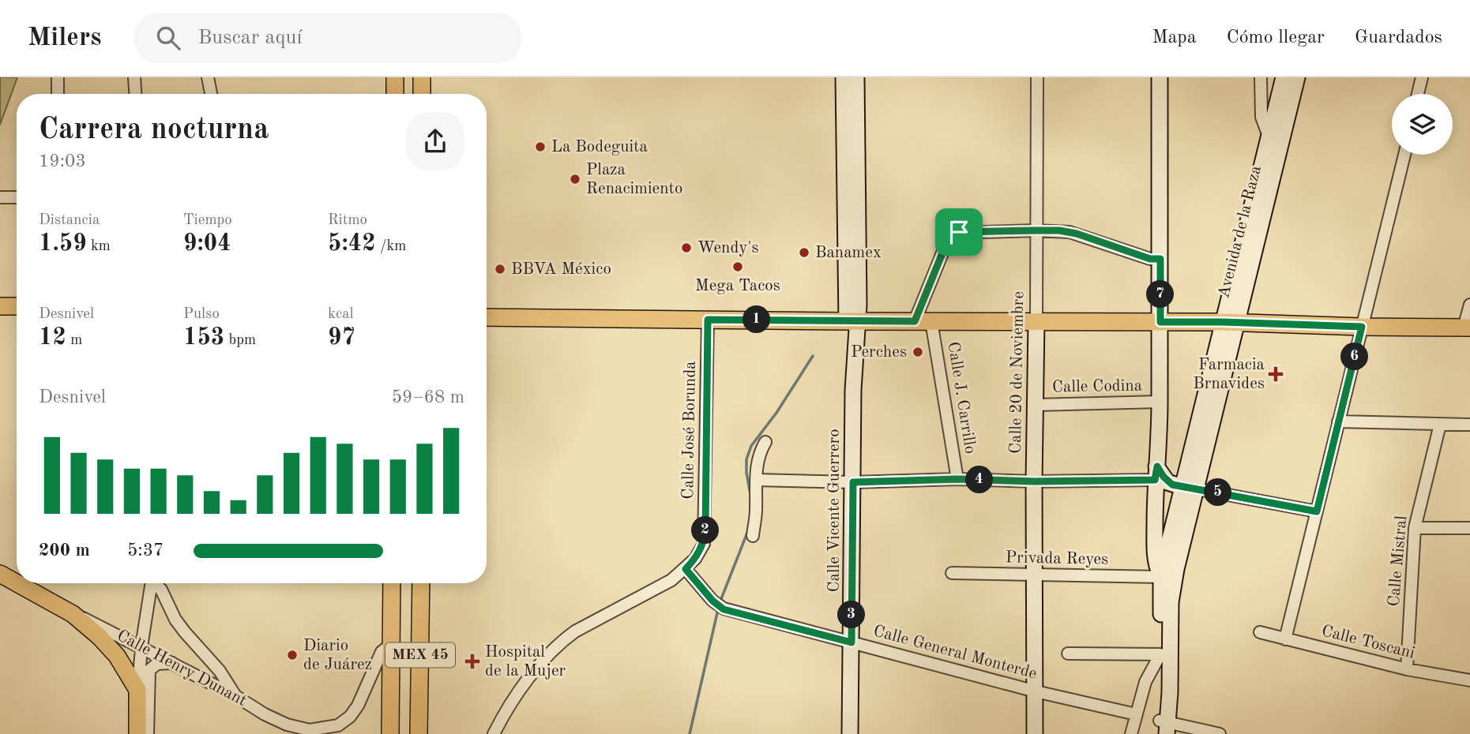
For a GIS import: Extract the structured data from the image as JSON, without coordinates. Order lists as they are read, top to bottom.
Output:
{
  "streets": {
    "main road": [
      "Avenida de la Raza",
      "Calle 20 de Noviembre",
      "Calle Vicente Guerrero",
      "MEX 45",
      "Calle Henry Dunant"
    ],
    "street": [
      "Calle Codina",
      "Calle J. Carrillo",
      "Calle José Borunda",
      "Privada Reyes",
      "Calle Mistral",
      "Calle Toscani",
      "Calle General Monterde"
    ]
  },
  "crossings": [
    ["Avenida de la Raza", "Privada Reyes"],
    ["Calle 20 de Noviembre", "Calle Codina"],
    ["Calle 20 de Noviembre", "Privada Reyes"],
    ["Calle 20 de Noviembre", "Calle General Monterde"],
    ["Calle José Borunda", "Calle General Monterde"],
    ["Calle Vicente Guerrero", "Calle General Monterde"],
    ["Calle Mistral", "Calle Toscani"],
    ["MEX 45", "Calle Henry Dunant"]
  ],
  "places": {
    "other": [
      "La Bodeguita",
      "Plaza Renacimiento",
      "Wendy's",
      "Banamex",
      "Mega Tacos",
      "BBVA México",
      "Perches",
      "Diario de Juárez"
    ],
    "health": ["Farmacia Brnavides", "Hospital de la Mujer"]
  },
  "page": {
    "header": "Milers",
    "search": "Buscar aquí",
    "nav": ["Mapa", "Cómo llegar", "Guardados"],
    "heading": ["Carrera nocturna", "19:03"],
    "stats": [
      ["Distancia", "1.59 km"],
      ["Tiempo", "9:04"],
      ["Ritmo", "5:42 /km"],
      ["Desnivel", "12 m"],
      ["Pulso", "153 bpm"],
      ["kcal", "97"]
    ],
    "pins": [
      "7",
      "1",
      "6",
      "4",
      "5",
      "2",
      "3"
    ],
    "chart": ["Desnivel", "59–68 m"],
    "list": [
      {
        "name": "200 m",
        "note": "5:37"
      }
    ]
  }
}
